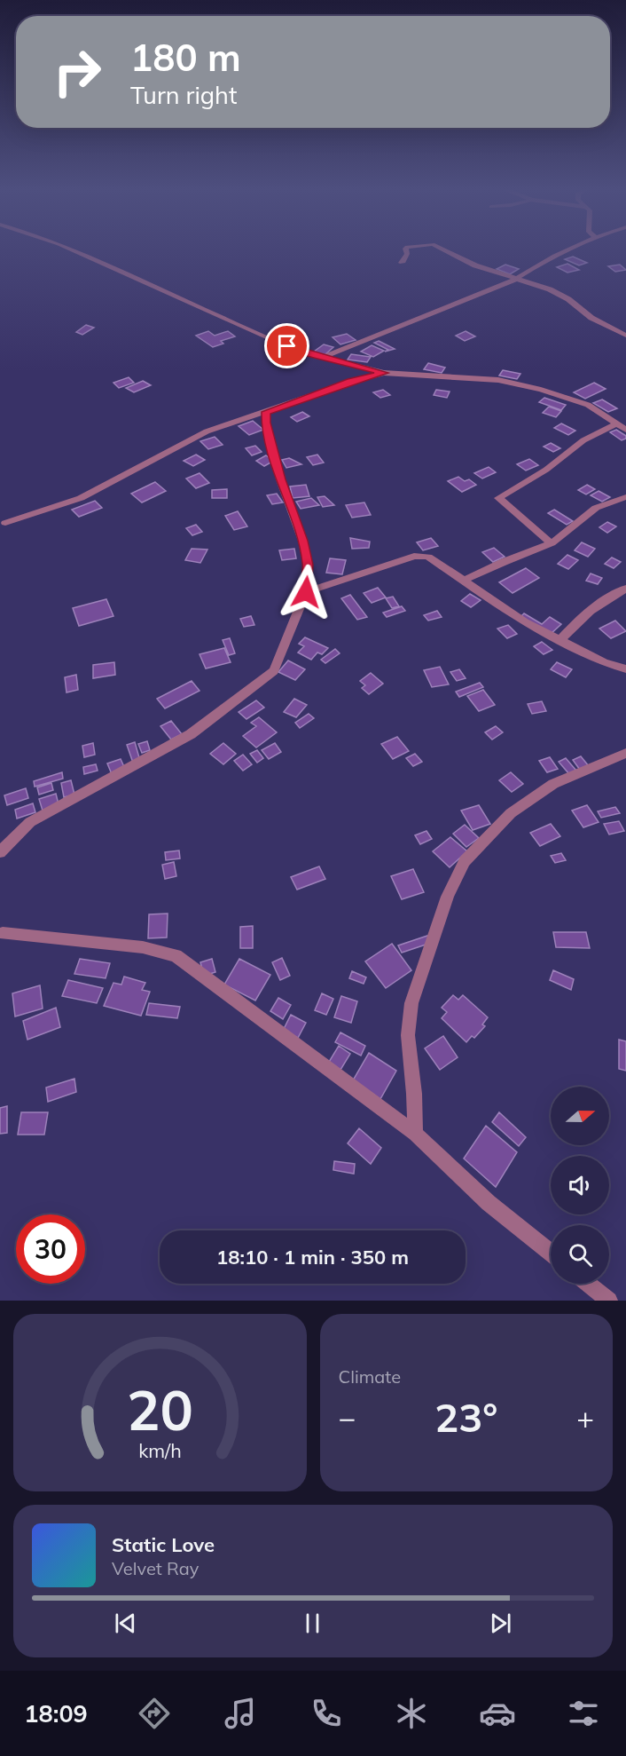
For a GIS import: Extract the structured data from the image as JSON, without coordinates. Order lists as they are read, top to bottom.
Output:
{
  "north": "right",
  "page": {
    "turn": ["180 m", "Turn right"],
    "limit": "30",
    "trip": "18:10 · 1 min · 350 m",
    "tile": "Climate",
    "heat": ["−", "23°", "+"],
    "song": ["Static Love", "Velvet Ray"],
    "tabs": "18:09",
    "gauge": ["20", "km/h"]
  }
}
